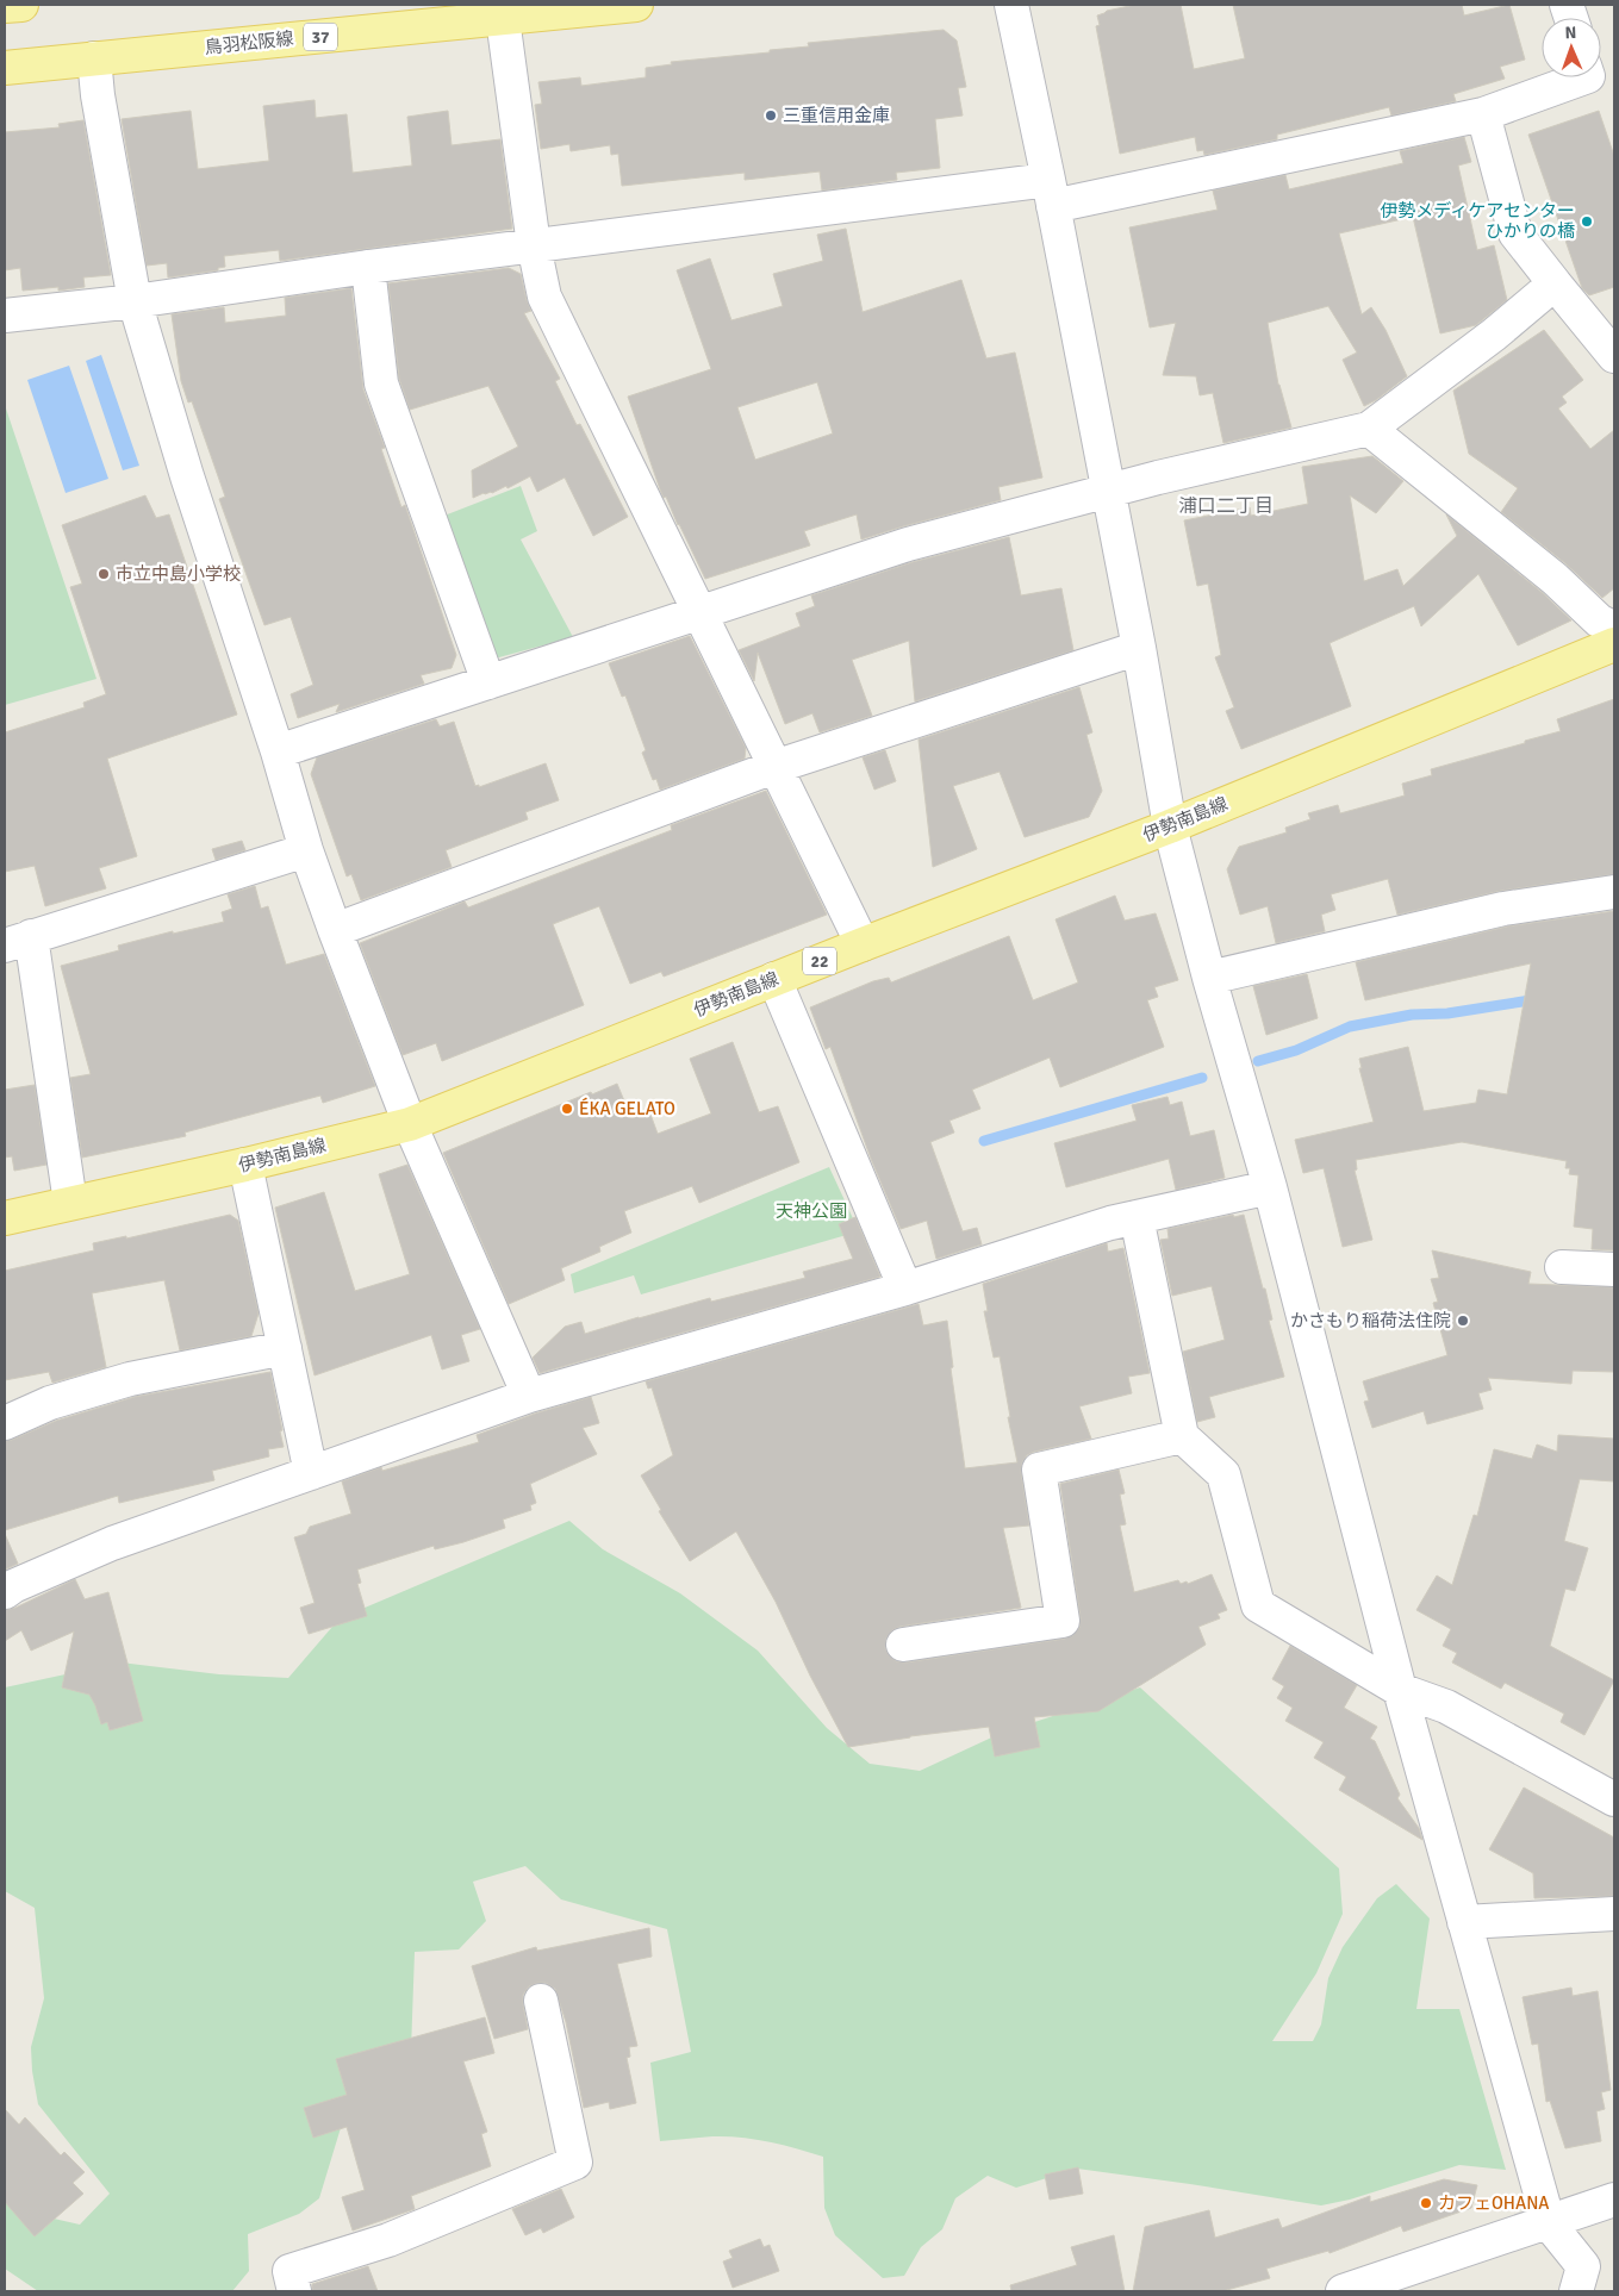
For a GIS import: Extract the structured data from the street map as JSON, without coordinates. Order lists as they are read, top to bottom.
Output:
{
  "streets": {
    "main road": [
      "37",
      "鳥羽松阪線",
      "伊勢南島線",
      "22"
    ]
  },
  "districts": ["浦口二丁目"],
  "parks": ["天神公園"],
  "places": [
    "三重信用金庫",
    "伊勢メディケアセンター ひかりの橋",
    "市立中島小学校",
    "ÉKA GELATO",
    "かさもり稲荷法住院",
    "カフェOHANA"
  ],
  "north": "top"
}
